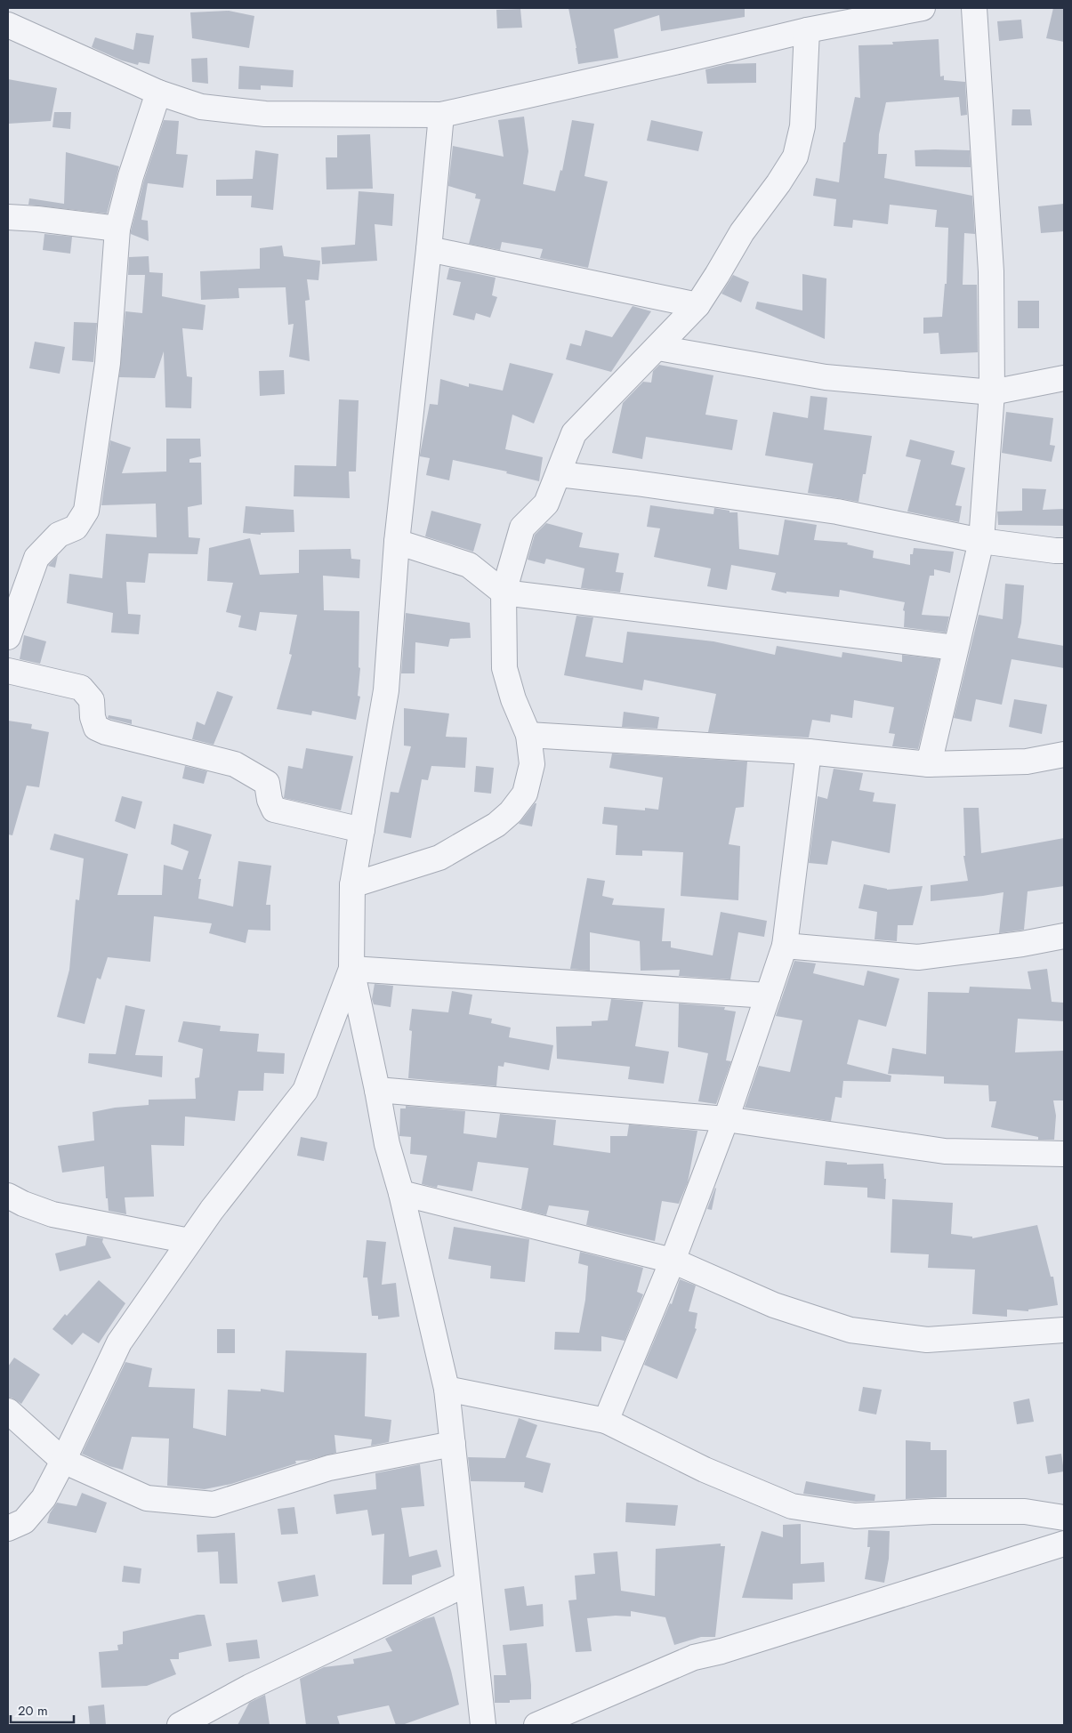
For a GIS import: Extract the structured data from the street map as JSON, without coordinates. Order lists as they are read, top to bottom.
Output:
{
  "scale_bar": "20 m"
}
